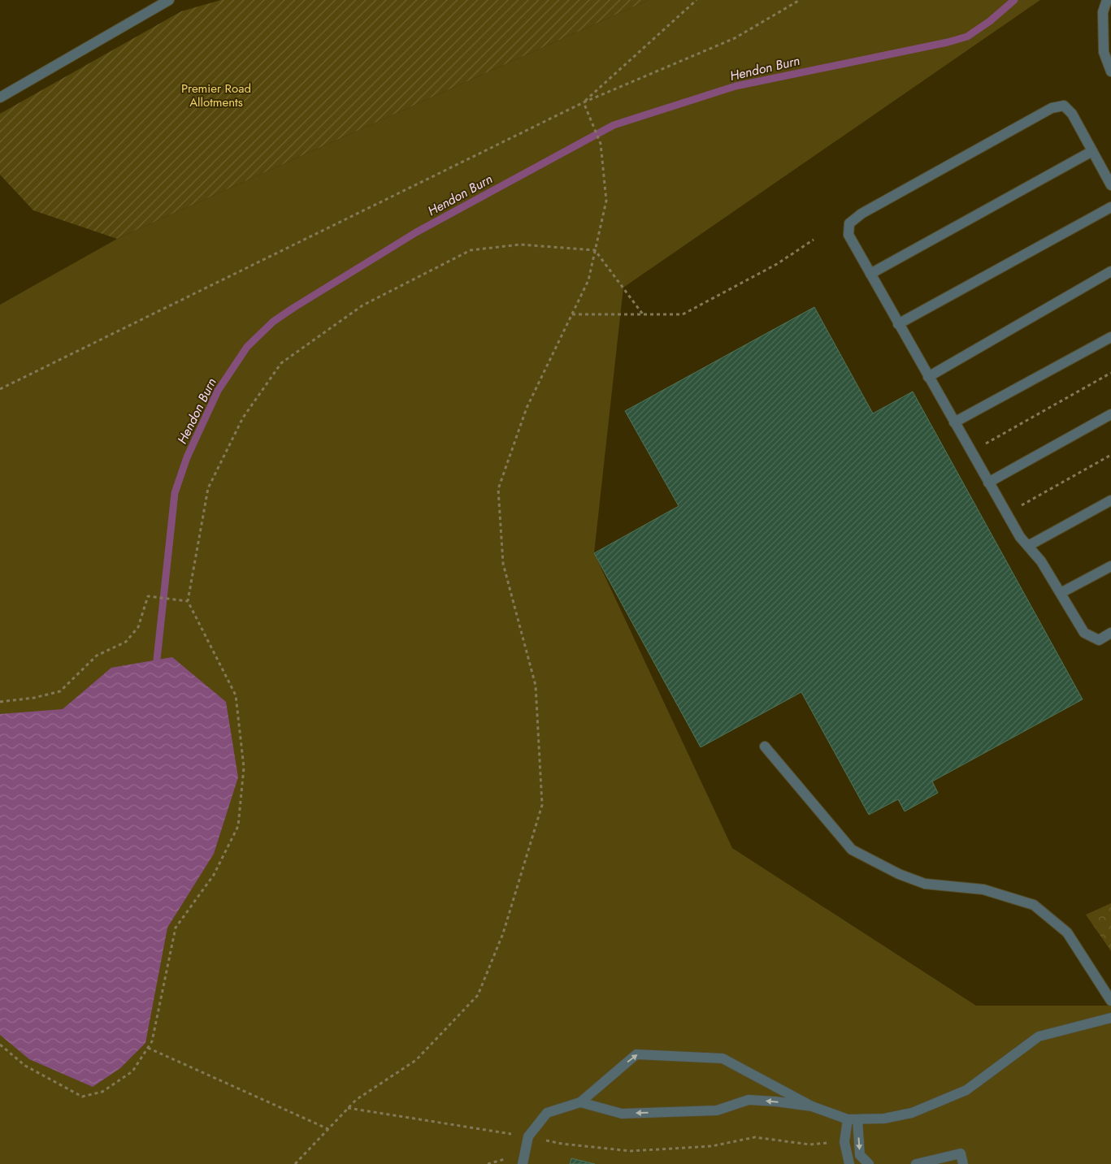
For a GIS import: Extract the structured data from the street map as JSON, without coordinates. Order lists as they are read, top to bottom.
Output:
{
  "water": ["Hendon Burn"],
  "parks": ["Premier Road Allotments"]
}
